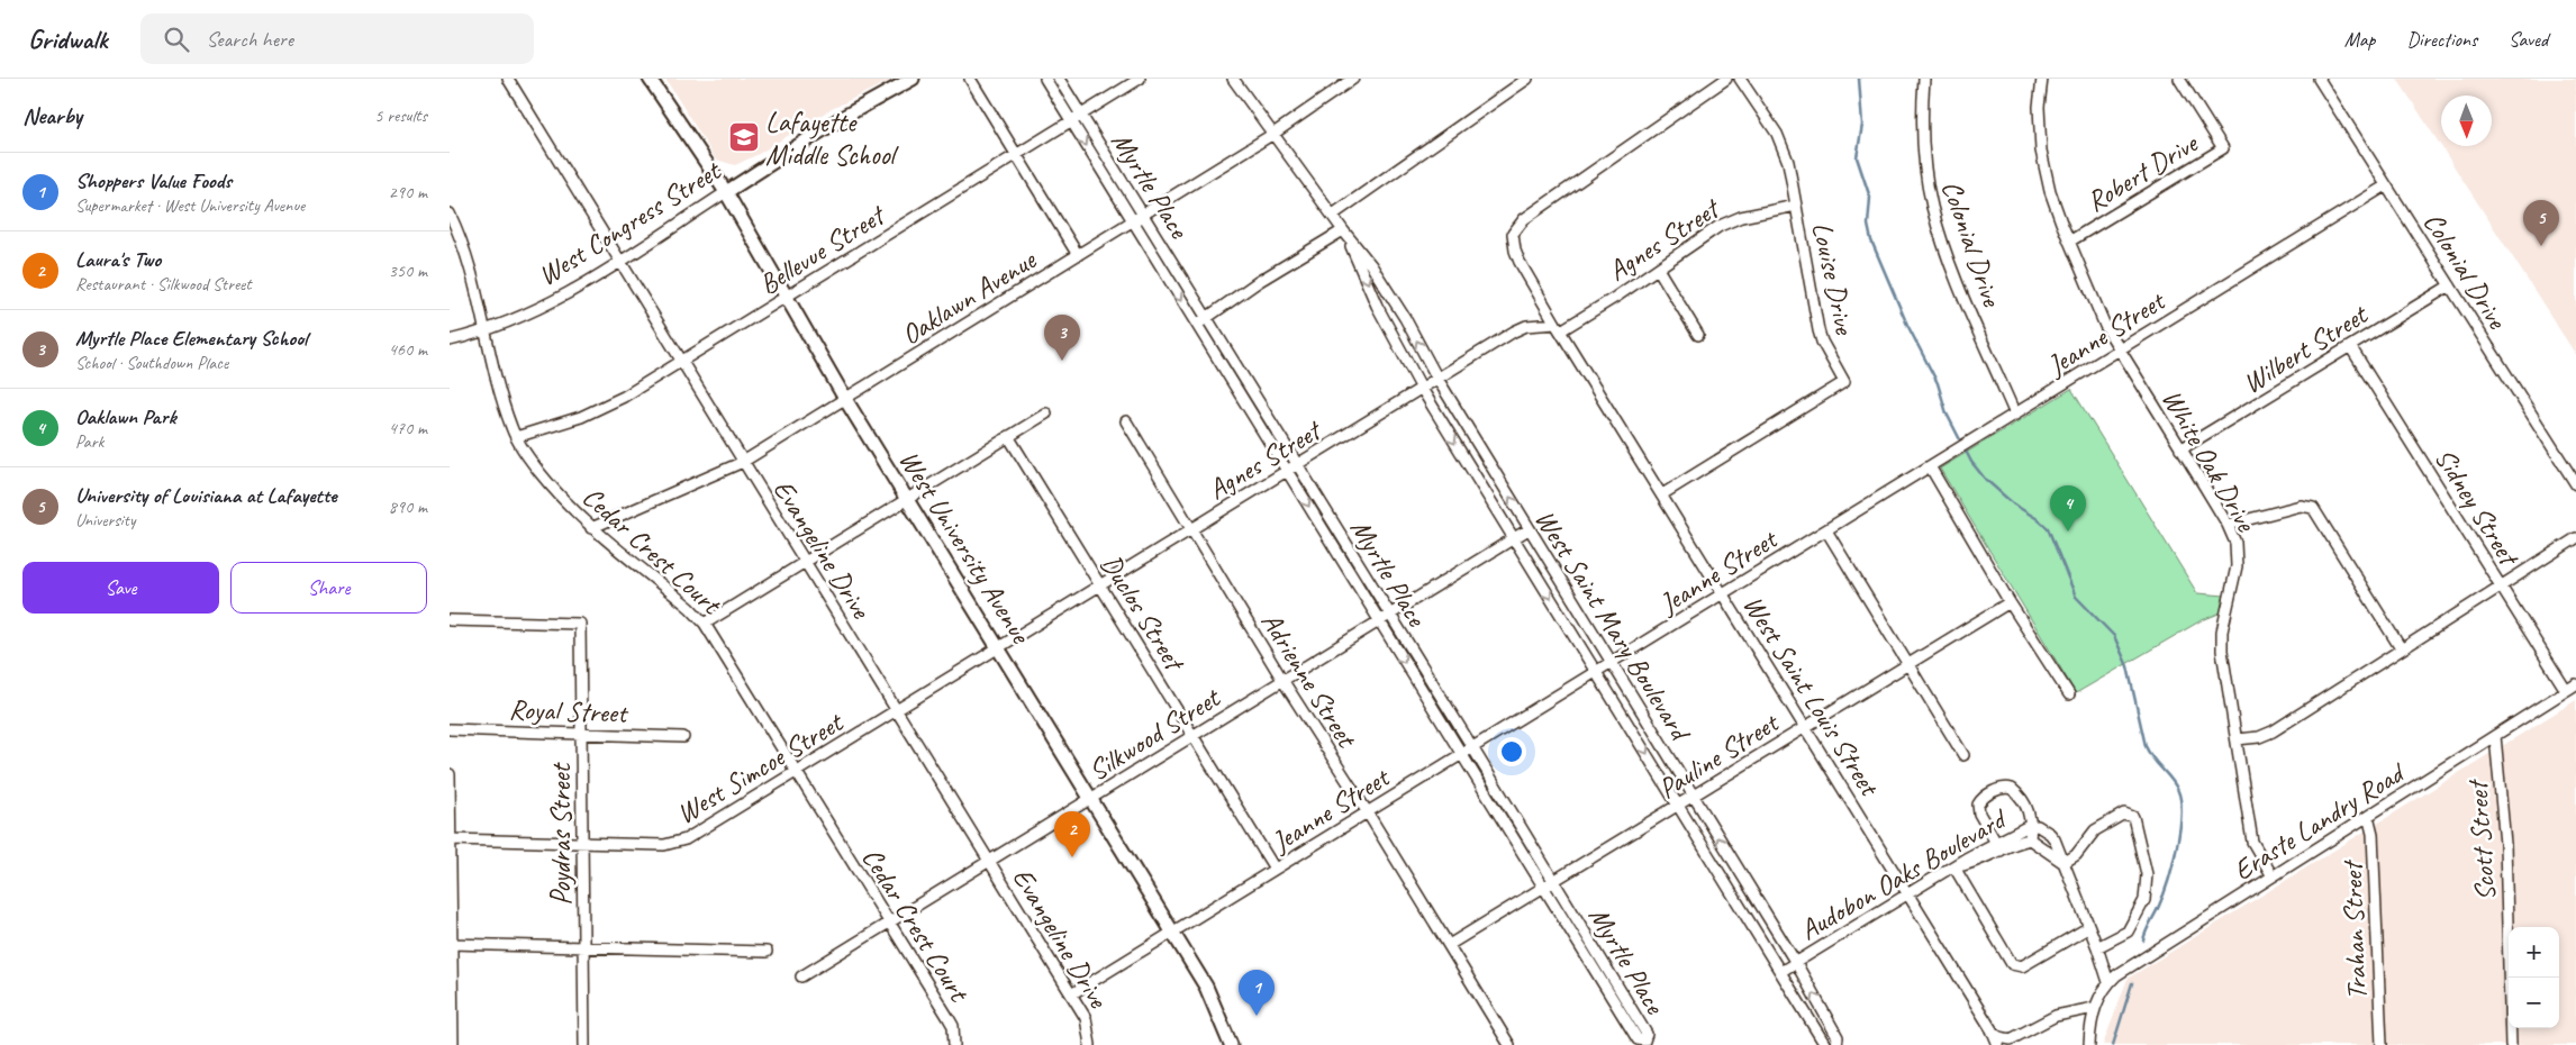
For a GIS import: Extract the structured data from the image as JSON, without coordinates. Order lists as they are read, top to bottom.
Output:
{
  "streets": {
    "main road": ["West Congress Street", "West University Avenue"],
    "street": [
      "Robert Drive",
      "Myrtle Place",
      "Agnes Street",
      "Colonial Drive",
      "Bellevue Street",
      "Louise Drive",
      "Oaklawn Avenue",
      "Jeanne Street",
      "Wilbert Street",
      "White Oak Drive",
      "Sidney Street",
      "Evangeline Drive",
      "Cedar Crest Court",
      "Duclos Street",
      "West Saint Mary Boulevard",
      "Adrienne Street",
      "West Saint Louis Street",
      "Royal Street",
      "Silkwood Street",
      "Pauline Street",
      "West Simcoe Street",
      "Eraste Landry Road",
      "Poydras Street",
      "Scott Street",
      "Audobon Oaks Boulevard",
      "Trahan Street"
    ]
  },
  "crossings": [
    ["Robert Drive", "White Oak Drive"],
    ["Myrtle Place", "Agnes Street"],
    ["Myrtle Place", "Bellevue Street"],
    ["Myrtle Place", "Oaklawn Avenue"],
    ["Myrtle Place", "Jeanne Street"],
    ["Myrtle Place", "Silkwood Street"],
    ["Myrtle Place", "Pauline Street"],
    ["West Congress Street", "West University Avenue"],
    ["West Congress Street", "Evangeline Drive"],
    ["West Congress Street", "Cedar Crest Court"],
    ["Agnes Street", "Louise Drive"],
    ["Agnes Street", "West University Avenue"],
    ["Agnes Street", "Duclos Street"],
    ["Agnes Street", "West Saint Mary Boulevard"],
    ["Agnes Street", "Adrienne Street"],
    ["Agnes Street", "West Saint Louis Street"],
    ["Agnes Street", "West Simcoe Street"],
    ["Colonial Drive", "Jeanne Street"],
    ["Colonial Drive", "Wilbert Street"],
    ["Bellevue Street", "West University Avenue"],
    ["Bellevue Street", "Evangeline Drive"],
    ["Bellevue Street", "Cedar Crest Court"],
    ["Louise Drive", "West Saint Louis Street"],
    ["Oaklawn Avenue", "West University Avenue"],
    ["Oaklawn Avenue", "Evangeline Drive"],
    ["Oaklawn Avenue", "Cedar Crest Court"],
    ["Oaklawn Avenue", "West Saint Mary Boulevard"],
    ["Jeanne Street", "White Oak Drive"],
    ["Jeanne Street", "West University Avenue"],
    ["Jeanne Street", "Evangeline Drive"],
    ["Jeanne Street", "Duclos Street"],
    ["Jeanne Street", "West Saint Mary Boulevard"],
    ["Jeanne Street", "Adrienne Street"],
    ["Jeanne Street", "West Saint Louis Street"],
    ["Wilbert Street", "White Oak Drive"],
    ["Wilbert Street", "Sidney Street"],
    ["White Oak Drive", "Eraste Landry Road"],
    ["Sidney Street", "Eraste Landry Road"],
    ["West University Avenue", "Silkwood Street"],
    ["West University Avenue", "West Simcoe Street"],
    ["Evangeline Drive", "Silkwood Street"],
    ["Evangeline Drive", "West Simcoe Street"],
    ["Cedar Crest Court", "Silkwood Street"],
    ["Cedar Crest Court", "West Simcoe Street"],
    ["Duclos Street", "Silkwood Street"],
    ["West Saint Mary Boulevard", "Silkwood Street"],
    ["West Saint Mary Boulevard", "Pauline Street"],
    ["West Saint Mary Boulevard", "Audobon Oaks Boulevard"],
    ["Adrienne Street", "Silkwood Street"],
    ["Adrienne Street", "Pauline Street"],
    ["West Saint Louis Street", "Pauline Street"],
    ["West Saint Louis Street", "Audobon Oaks Boulevard"],
    ["Royal Street", "Poydras Street"],
    ["West Simcoe Street", "Poydras Street"],
    ["Eraste Landry Road", "Scott Street"],
    ["Eraste Landry Road", "Trahan Street"]
  ],
  "places": {
    "school or university": ["Lafayette Middle School"]
  },
  "north": "bottom",
  "page": {
    "header": "Gridwalk",
    "search": "Search here",
    "nav": ["Map", "Directions", "Saved"],
    "heading": ["Nearby", "5 results"],
    "list": [
      {
        "mark": "1",
        "name": "Shoppers Value Foods",
        "note": "Supermarket · West University Avenue",
        "value": "290 m"
      },
      {
        "mark": "2",
        "name": "Laura's Two",
        "note": "Restaurant · Silkwood Street",
        "value": "350 m"
      },
      {
        "mark": "3",
        "name": "Myrtle Place Elementary School",
        "note": "School · Southdown Place",
        "value": "460 m"
      },
      {
        "mark": "4",
        "name": "Oaklawn Park",
        "note": "Park",
        "value": "470 m"
      },
      {
        "mark": "5",
        "name": "University of Louisiana at Lafayette",
        "note": "University",
        "value": "890 m"
      }
    ],
    "pins": [
      "5",
      "3",
      "4",
      "2",
      "1"
    ],
    "buttons": ["Save", "Share"],
    "map_buttons": ["+", "−"]
  }
}
